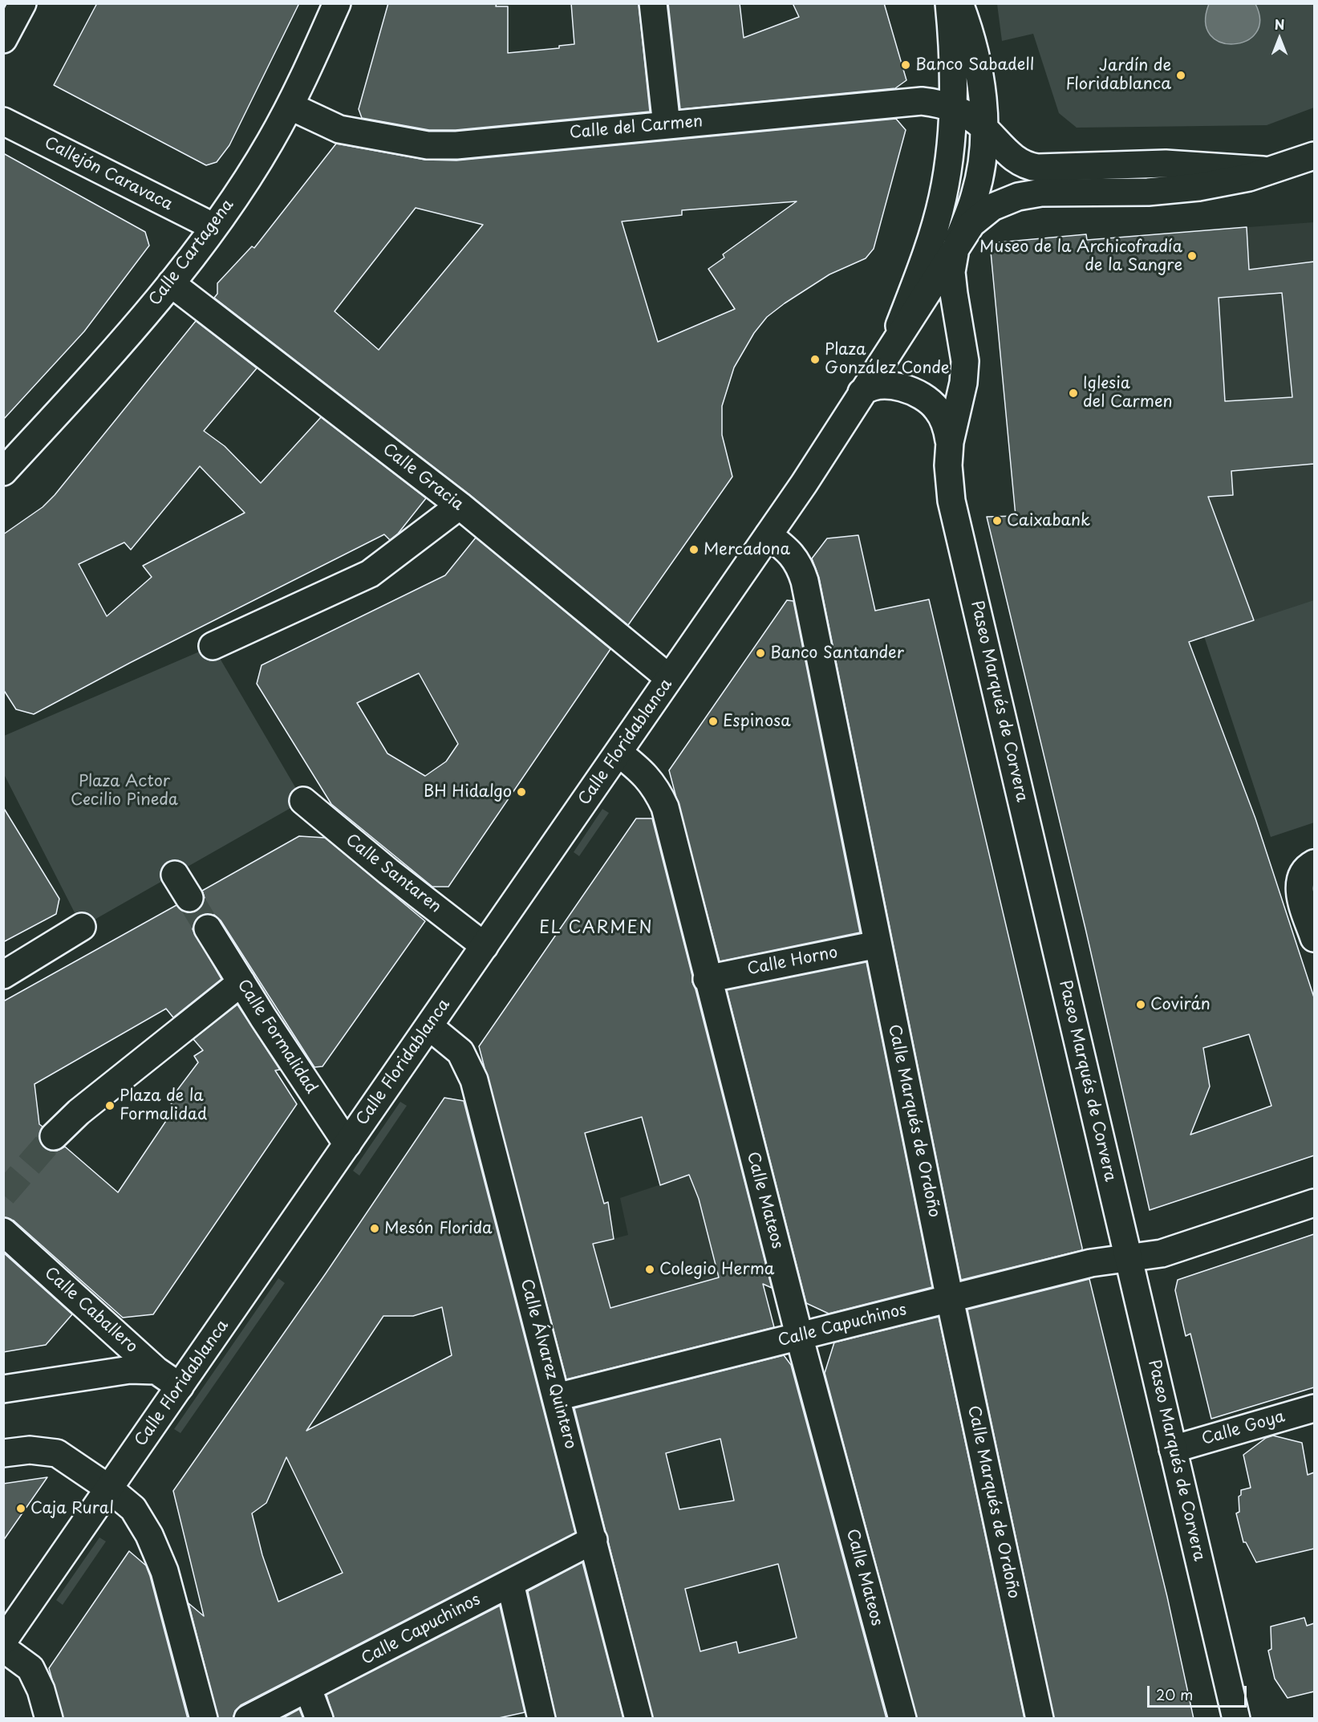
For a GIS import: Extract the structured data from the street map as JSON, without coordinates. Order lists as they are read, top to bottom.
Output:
{
  "streets": {
    "street": [
      "Calle del Carmen",
      "Callejón Caravaca",
      "Calle Cartagena",
      "Calle Gracia",
      "Paseo Marqués de Corvera",
      "Calle Floridablanca",
      "Calle Santaren",
      "Calle Horno",
      "Calle Formalidad",
      "Calle Marqués de Ordoño",
      "Calle Mateos",
      "Calle Caballero",
      "Calle Capuchinos",
      "Calle Álvarez Quintero",
      "Calle Goya"
    ]
  },
  "crossings": [
    ["Calle del Carmen", "Calle Cartagena"],
    ["Callejón Caravaca", "Calle Cartagena"],
    ["Calle Cartagena", "Calle Gracia"],
    ["Calle Gracia", "Calle Floridablanca"],
    ["Paseo Marqués de Corvera", "Calle Capuchinos"],
    ["Paseo Marqués de Corvera", "Calle Goya"],
    ["Calle Floridablanca", "Calle Santaren"],
    ["Calle Floridablanca", "Calle Formalidad"],
    ["Calle Floridablanca", "Calle Marqués de Ordoño"],
    ["Calle Floridablanca", "Calle Mateos"],
    ["Calle Floridablanca", "Calle Caballero"],
    ["Calle Floridablanca", "Calle Álvarez Quintero"],
    ["Calle Horno", "Calle Marqués de Ordoño"],
    ["Calle Horno", "Calle Mateos"],
    ["Calle Marqués de Ordoño", "Calle Capuchinos"],
    ["Calle Mateos", "Calle Capuchinos"],
    ["Calle Capuchinos", "Calle Álvarez Quintero"]
  ],
  "districts": ["EL CARMEN"],
  "parks": ["Plaza Actor Cecilio Pineda"],
  "places": [
    "Banco Sabadell",
    "Jardín de Floridablanca",
    "Museo de la Archicofradía de la Sangre",
    "Plaza González Conde",
    "Iglesia del Carmen",
    "Caixabank",
    "Mercadona",
    "Banco Santander",
    "Espinosa",
    "BH Hidalgo",
    "Covirán",
    "Plaza de la Formalidad",
    "Mesón Florida",
    "Colegio Herma",
    "Caja Rural"
  ],
  "scale_bar": "20 m",
  "north": "top"
}
